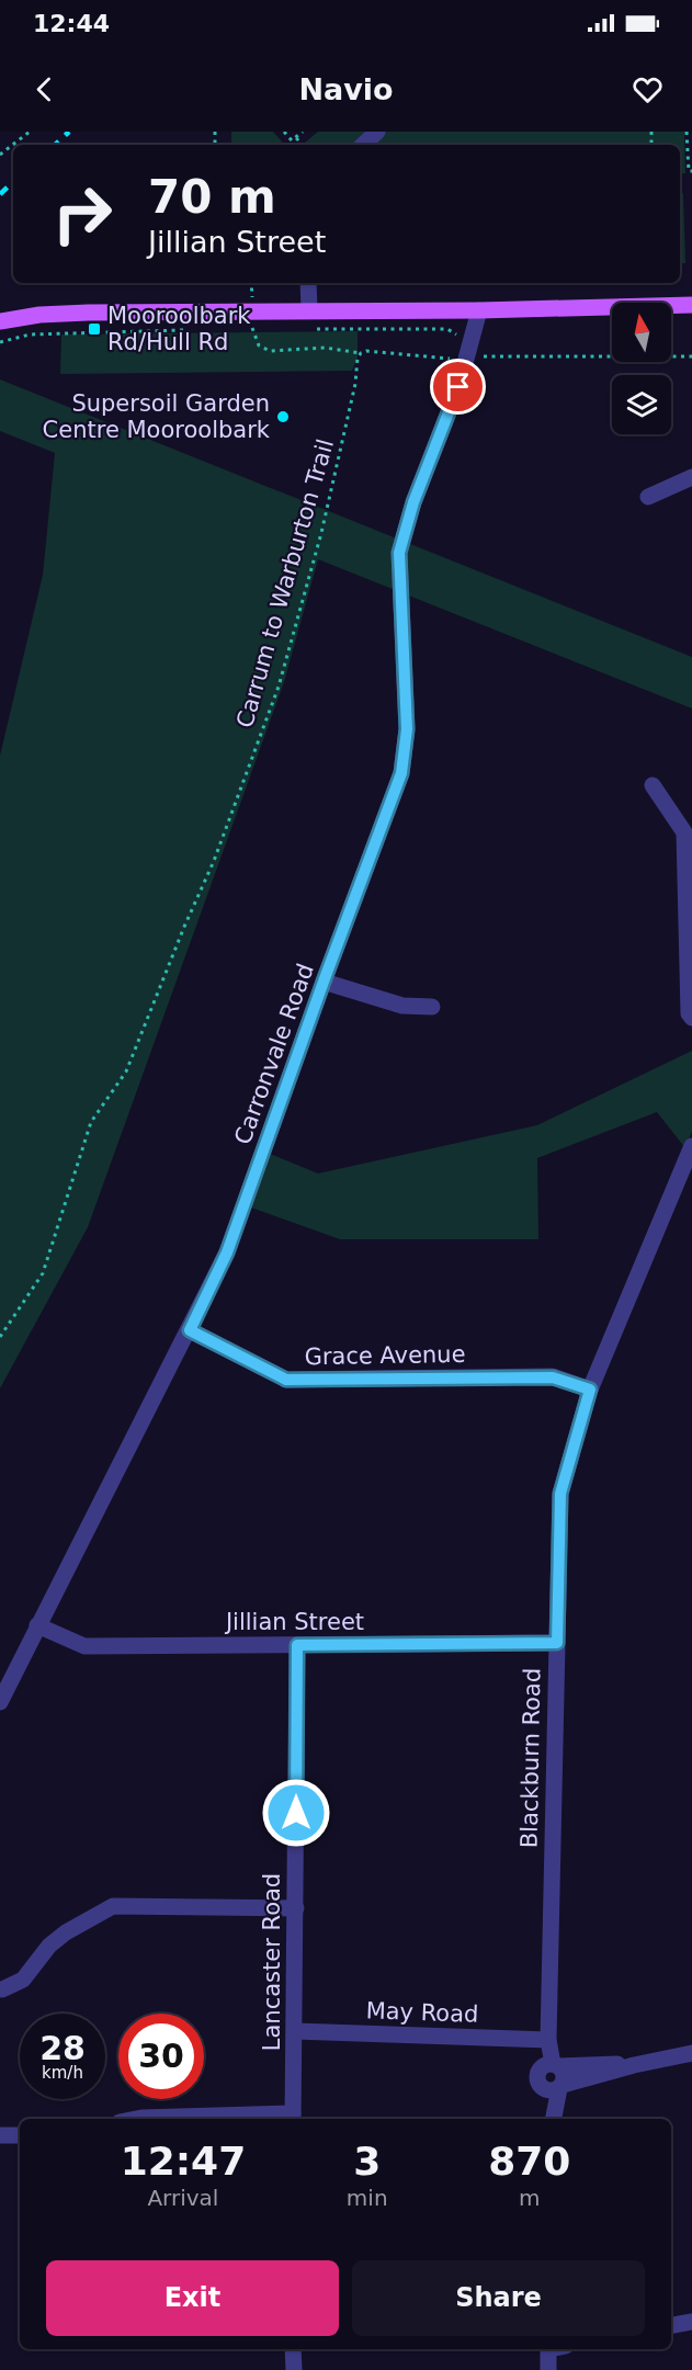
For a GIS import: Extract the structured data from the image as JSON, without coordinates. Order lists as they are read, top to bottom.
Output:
{
  "streets": {
    "street": [
      "Carronvale Road",
      "Grace Avenue",
      "Jillian Street",
      "Blackburn Road",
      "Lancaster Road",
      "May Road"
    ],
    "path": ["Carrum to Warburton Trail"]
  },
  "crossings": [
    ["Carronvale Road", "Grace Avenue"],
    ["Carronvale Road", "Jillian Street"],
    ["Grace Avenue", "Blackburn Road"],
    ["Jillian Street", "Blackburn Road"],
    ["Jillian Street", "Lancaster Road"],
    ["Blackburn Road", "May Road"],
    ["Lancaster Road", "May Road"]
  ],
  "places": {
    "transit": ["Mooroolbark Rd/Hull Rd"],
    "other": ["Supersoil Garden Centre Mooroolbark"]
  },
  "north": "top",
  "page": {
    "status": "12:44",
    "header": "Navio",
    "turn": ["70 m", "Jillian Street"],
    "speed": "28 km/h",
    "limit": "30",
    "eta": [
      "12:47",
      "Arrival",
      "3",
      "min",
      "870",
      "m"
    ],
    "buttons": ["Exit", "Share"]
  }
}
